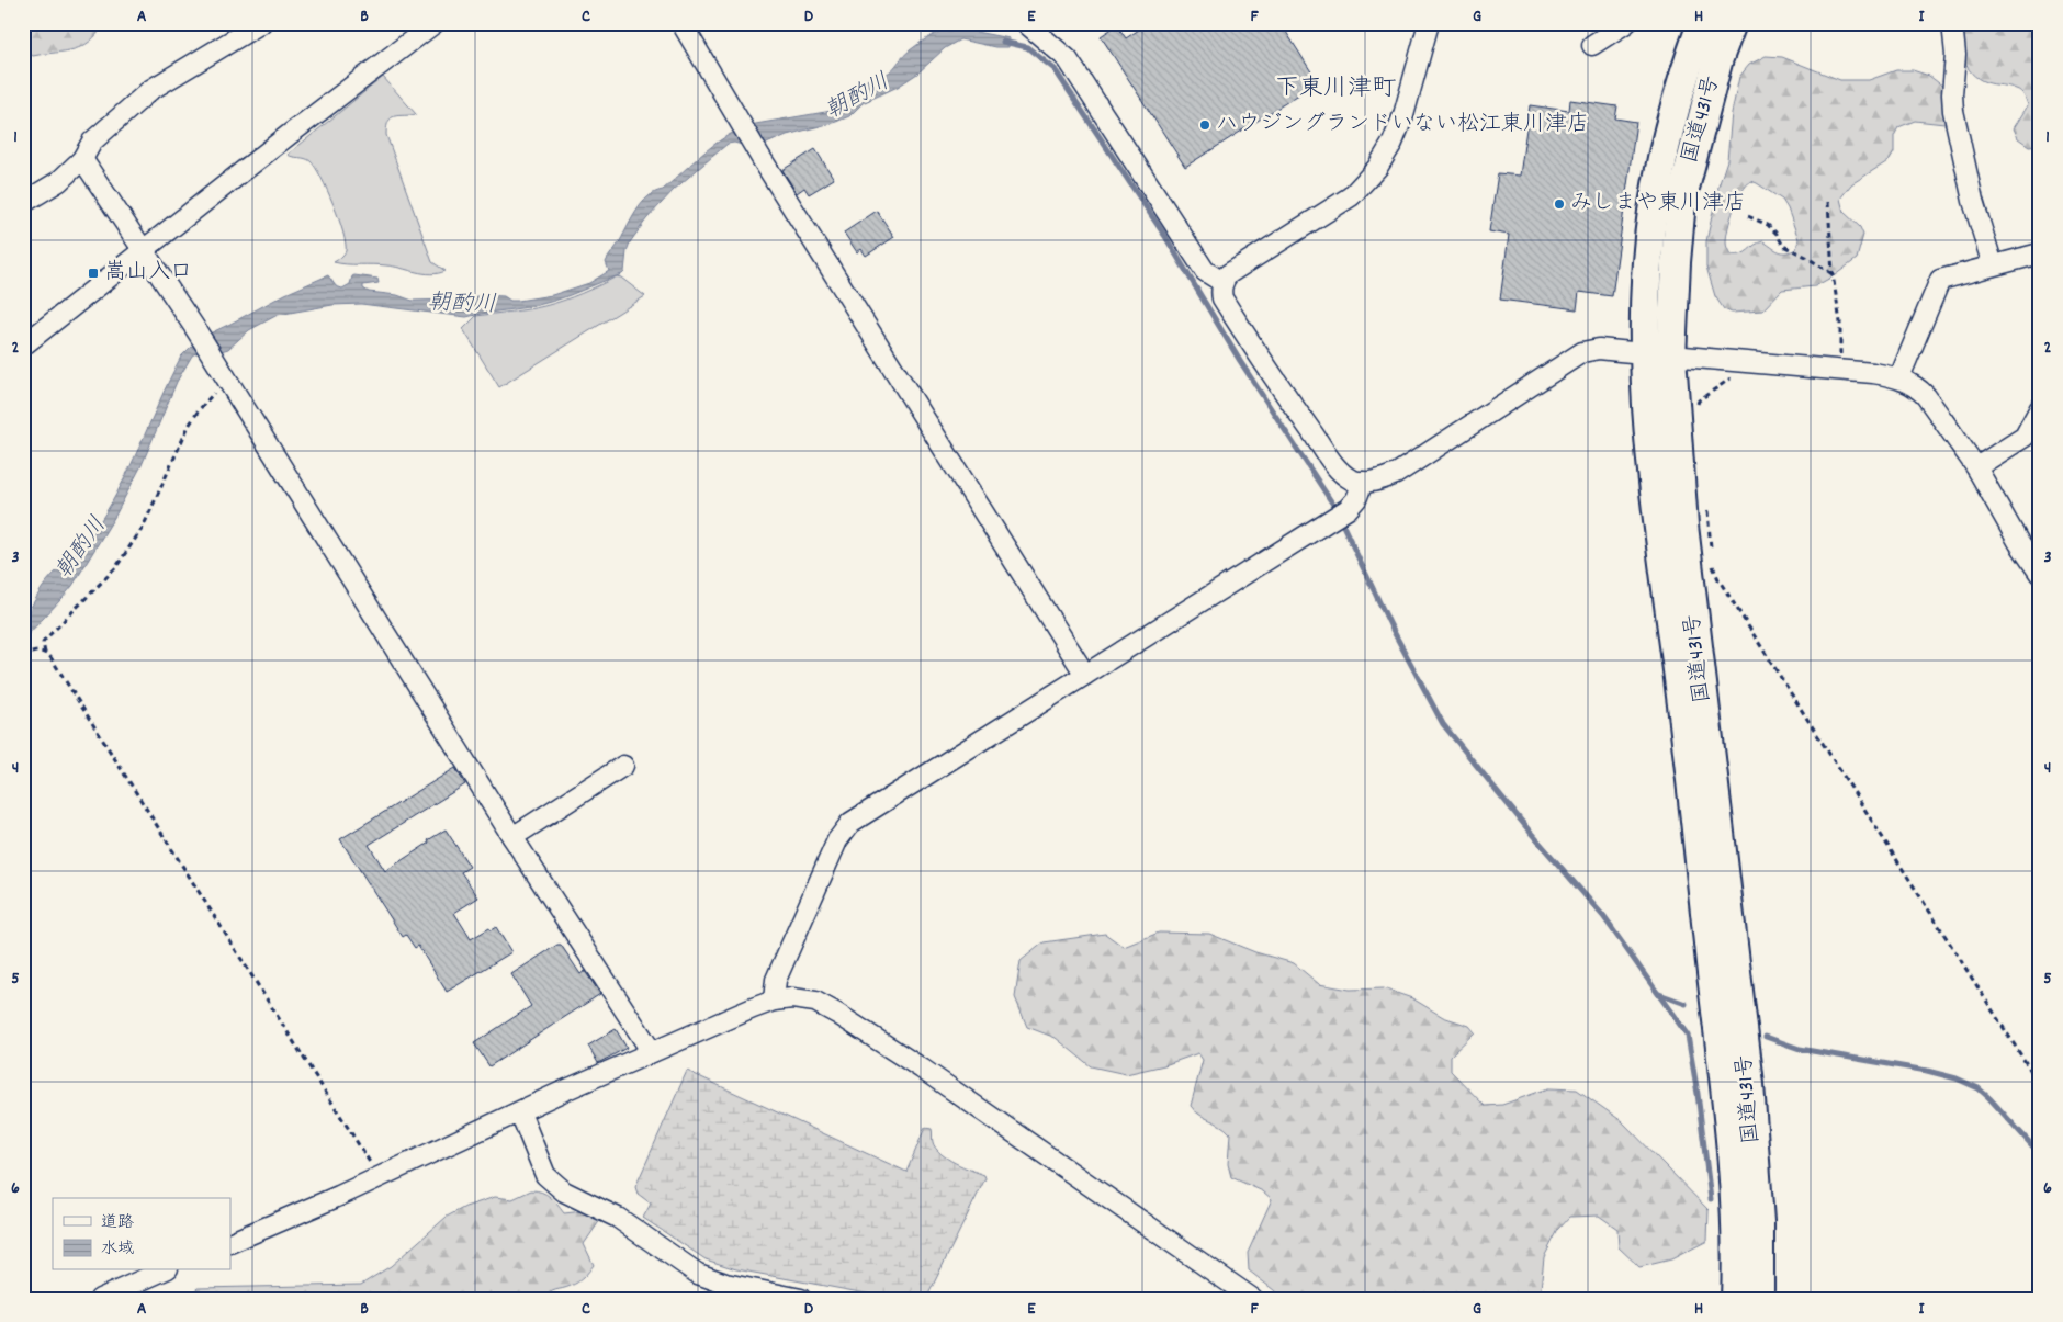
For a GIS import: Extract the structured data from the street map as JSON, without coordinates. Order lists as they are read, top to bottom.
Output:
{
  "streets": {
    "highway": ["国道431号"]
  },
  "districts": ["下東川津町"],
  "water": ["朝酌川"],
  "places": {
    "other": ["ハウジングランドいない松江東川津店", "みしまや東川津店"],
    "transit": ["嵩山入口"]
  },
  "legend": ["道路", "水域"],
  "grid": {
    "columns": [
      "A",
      "B",
      "C",
      "D",
      "E",
      "F",
      "G",
      "H",
      "I"
    ],
    "rows": [
      "1",
      "2",
      "3",
      "4",
      "5",
      "6"
    ]
  }
}
